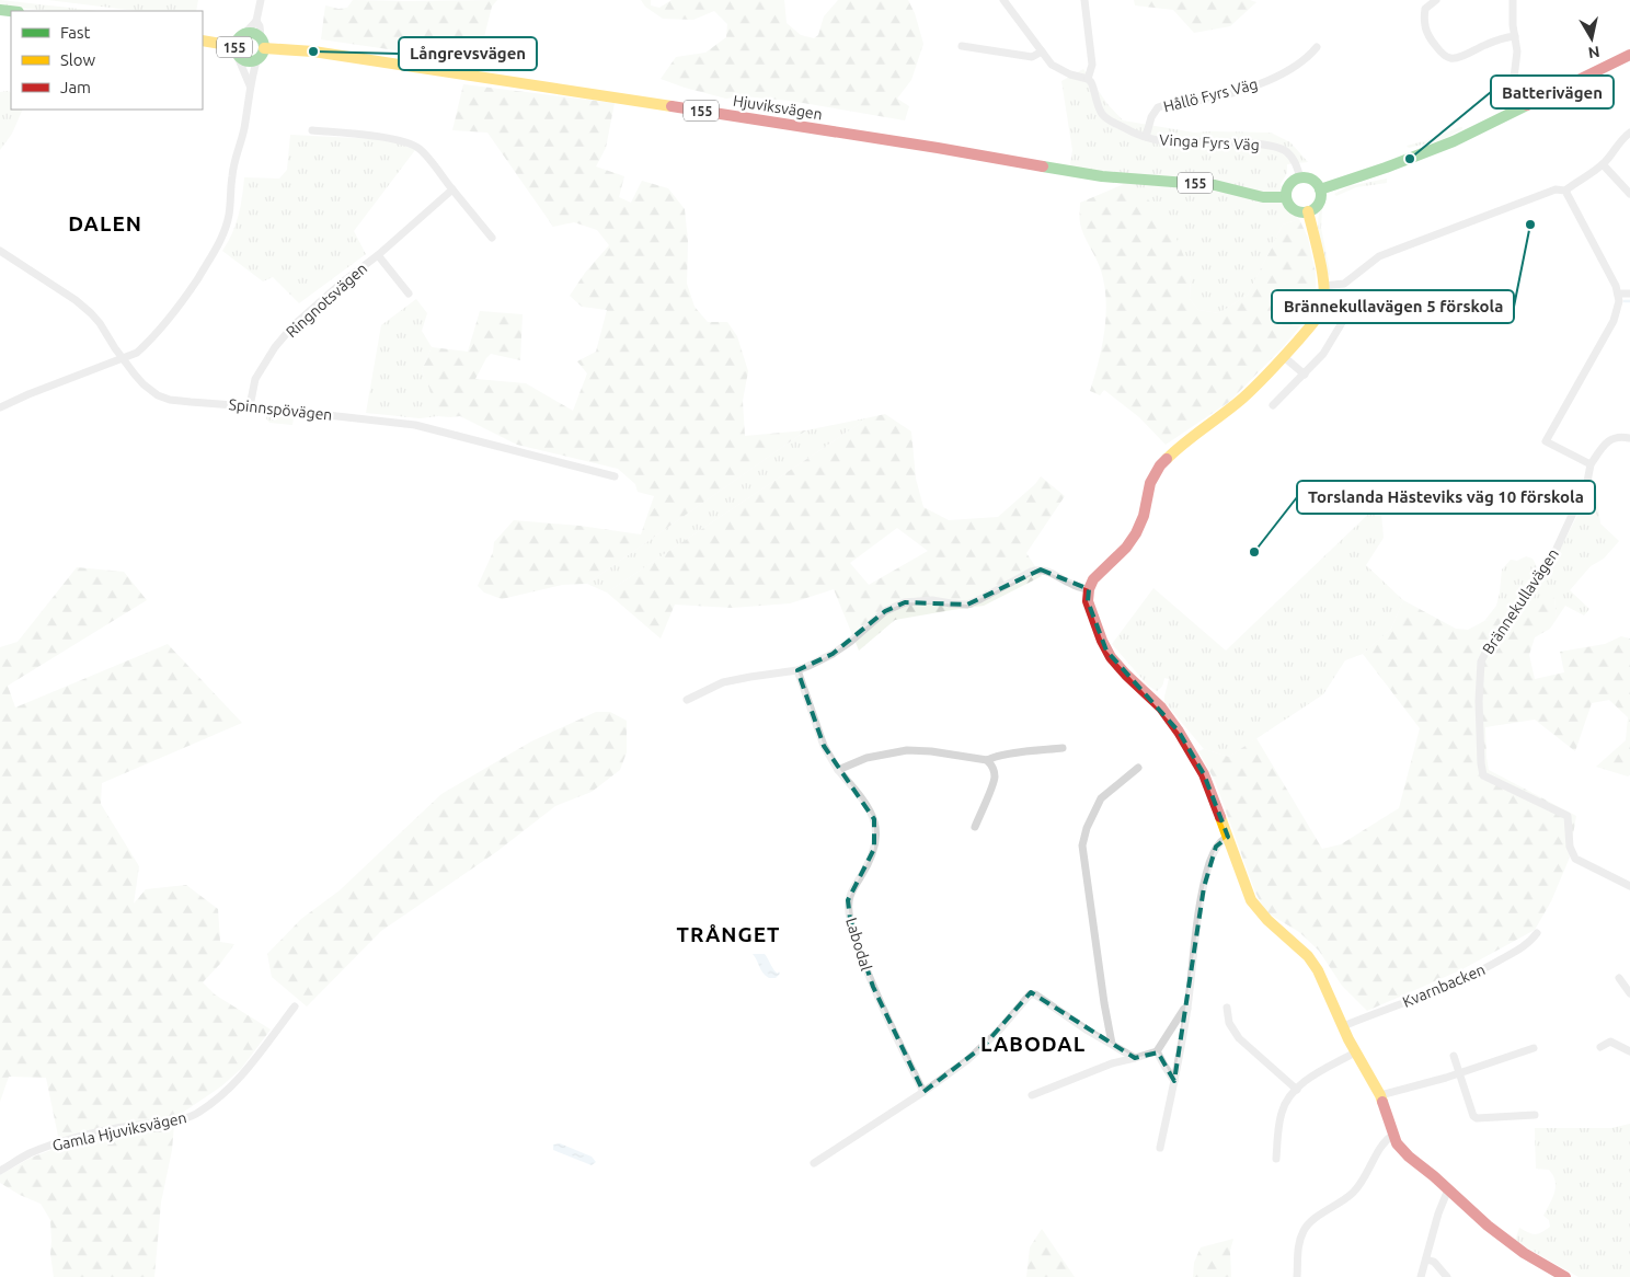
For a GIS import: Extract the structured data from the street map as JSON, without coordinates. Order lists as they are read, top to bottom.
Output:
{
  "streets": {
    "main road": ["155", "Hjuviksvägen"],
    "street": [
      "Hållö Fyrs Väg",
      "Vinga Fyrs Väg",
      "Ringnotsvägen",
      "Spinnspövägen",
      "Brännekullavägen",
      "Labodal",
      "Kvarnbacken",
      "Gamla Hjuviksvägen"
    ]
  },
  "crossings": [
    ["155", "Hjuviksvägen"],
    ["Hållö Fyrs Väg", "Vinga Fyrs Väg"],
    ["Hjuviksvägen", "Vinga Fyrs Väg"],
    ["Ringnotsvägen", "Spinnspövägen"]
  ],
  "districts": ["DALEN", "TRÅNGET", "LABODAL"],
  "places": [
    "Långrevsvägen",
    "Batterivägen",
    "Brännekullavägen 5 förskola",
    "Torslanda Hästeviks väg 10 förskola"
  ],
  "legend": ["Fast", "Slow", "Jam"],
  "north": "bottom"
}
